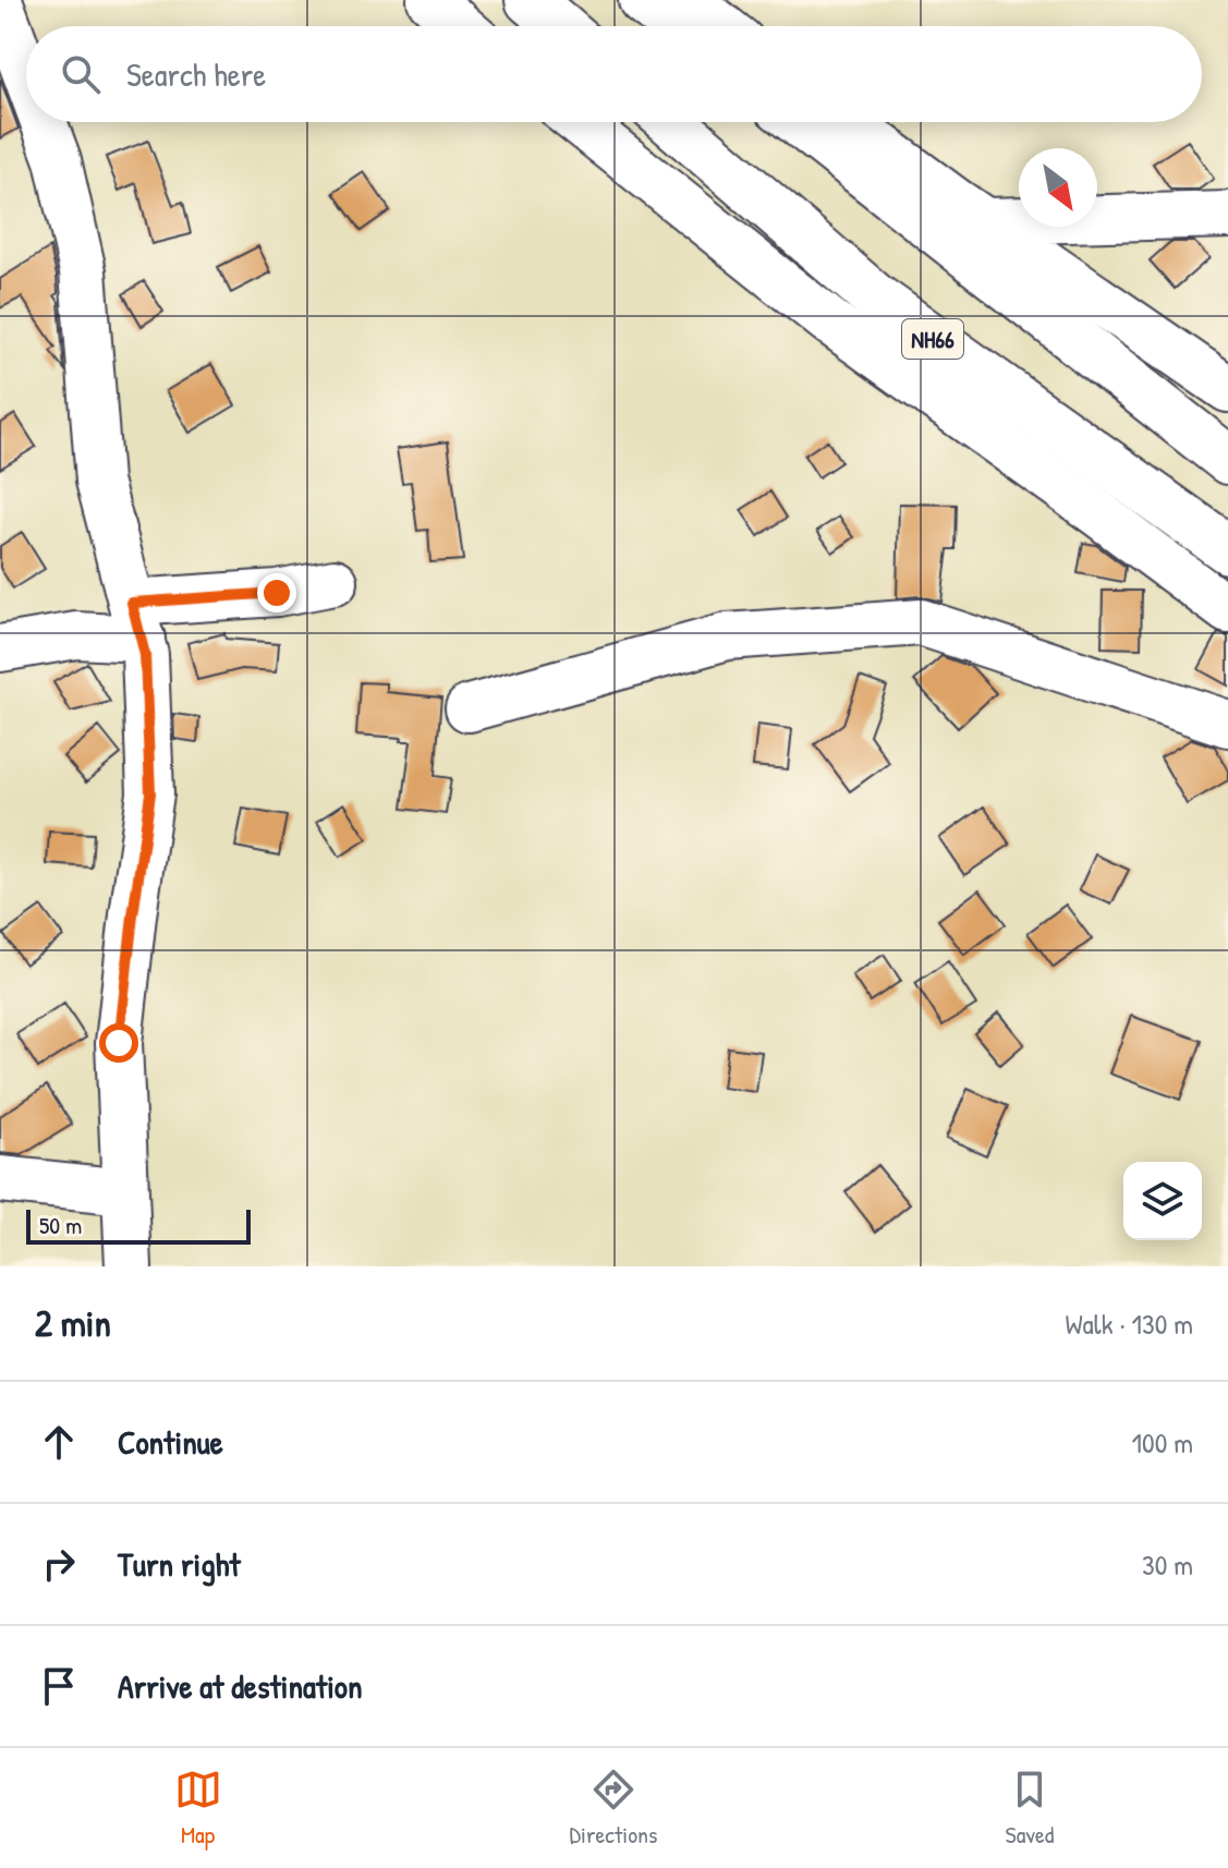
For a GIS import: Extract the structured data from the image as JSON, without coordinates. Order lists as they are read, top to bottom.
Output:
{
  "streets": {
    "highway": ["NH66"]
  },
  "scale_bar": "50 m",
  "north": "bottom right",
  "page": {
    "search": "Search here",
    "scale": "50 m",
    "heading": ["2 min", "Walk · 130 m"],
    "list": [
      ["Continue", "100 m"],
      ["Turn right", "30 m"],
      "Arrive at destination"
    ],
    "nav": ["Map", "Directions", "Saved"]
  }
}
